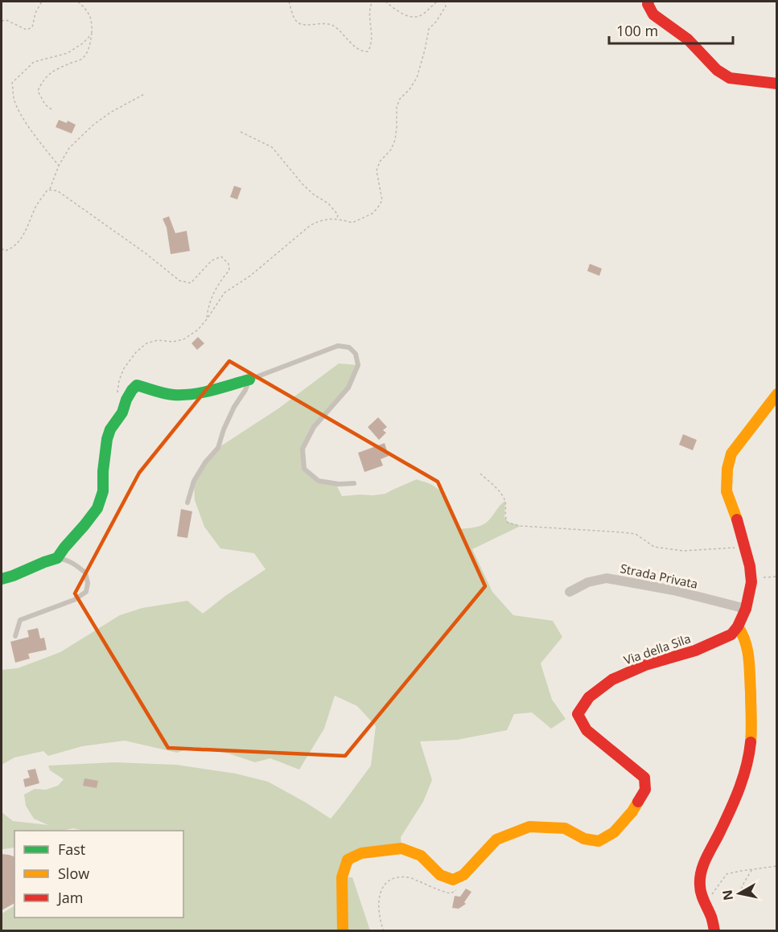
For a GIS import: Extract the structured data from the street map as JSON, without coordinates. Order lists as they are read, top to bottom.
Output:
{
  "streets": {
    "main road": ["Via della Sila"],
    "street": ["Strada Privata"]
  },
  "legend": ["Fast", "Slow", "Jam"],
  "scale_bar": "100 m",
  "north": "left"
}
